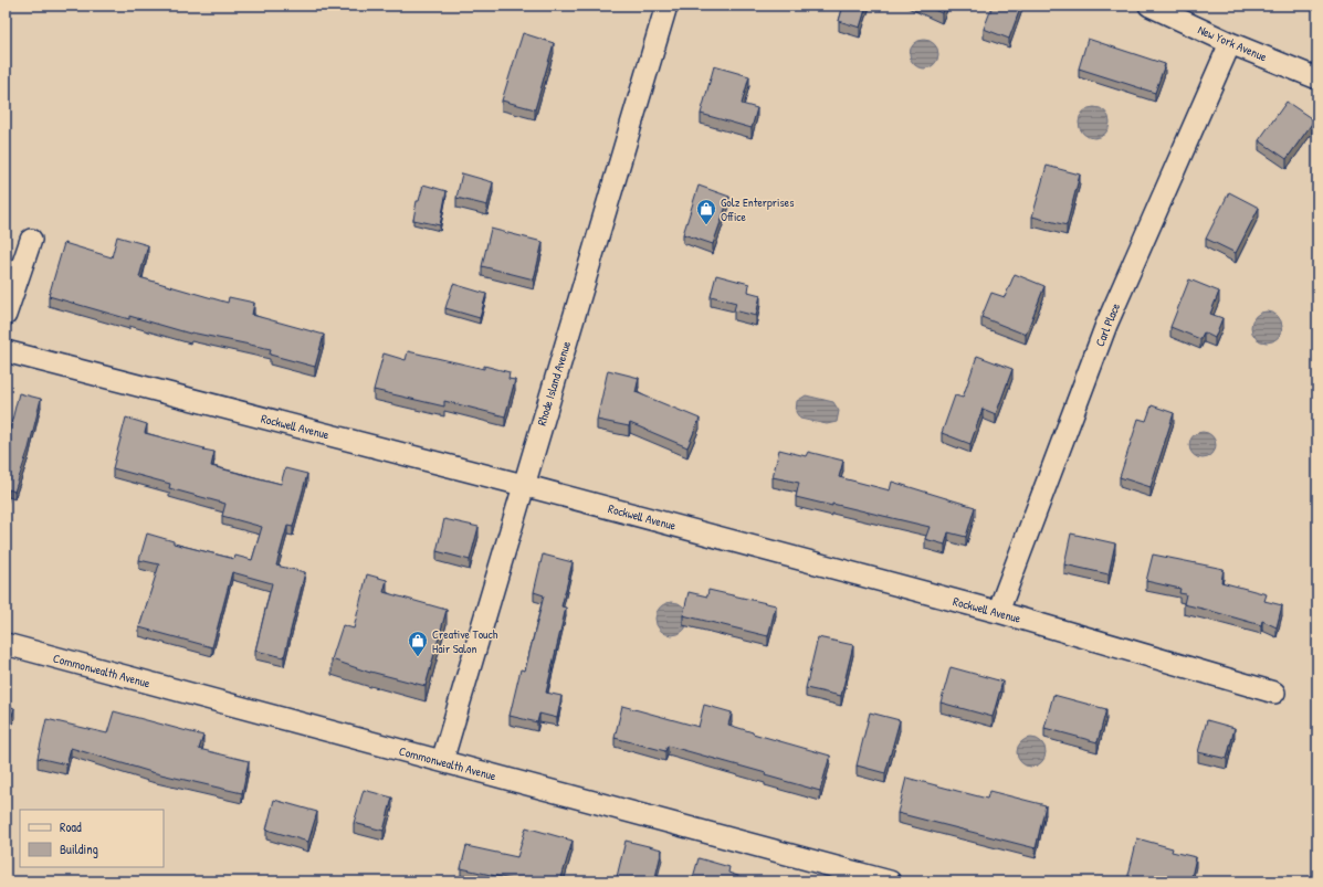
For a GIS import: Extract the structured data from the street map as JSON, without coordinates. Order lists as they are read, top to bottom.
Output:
{
  "streets": {
    "street": [
      "New York Avenue",
      "Carl Place",
      "Rhode Island Avenue",
      "Rockwell Avenue",
      "Commonwealth Avenue"
    ]
  },
  "crossings": [
    ["New York Avenue", "Carl Place"],
    ["Carl Place", "Rockwell Avenue"],
    ["Rhode Island Avenue", "Rockwell Avenue"],
    ["Rhode Island Avenue", "Commonwealth Avenue"]
  ],
  "places": {
    "shop": ["Golz Enterprises Office", "Creative Touch Hair Salon"]
  },
  "legend": ["Road", "Building"]
}
